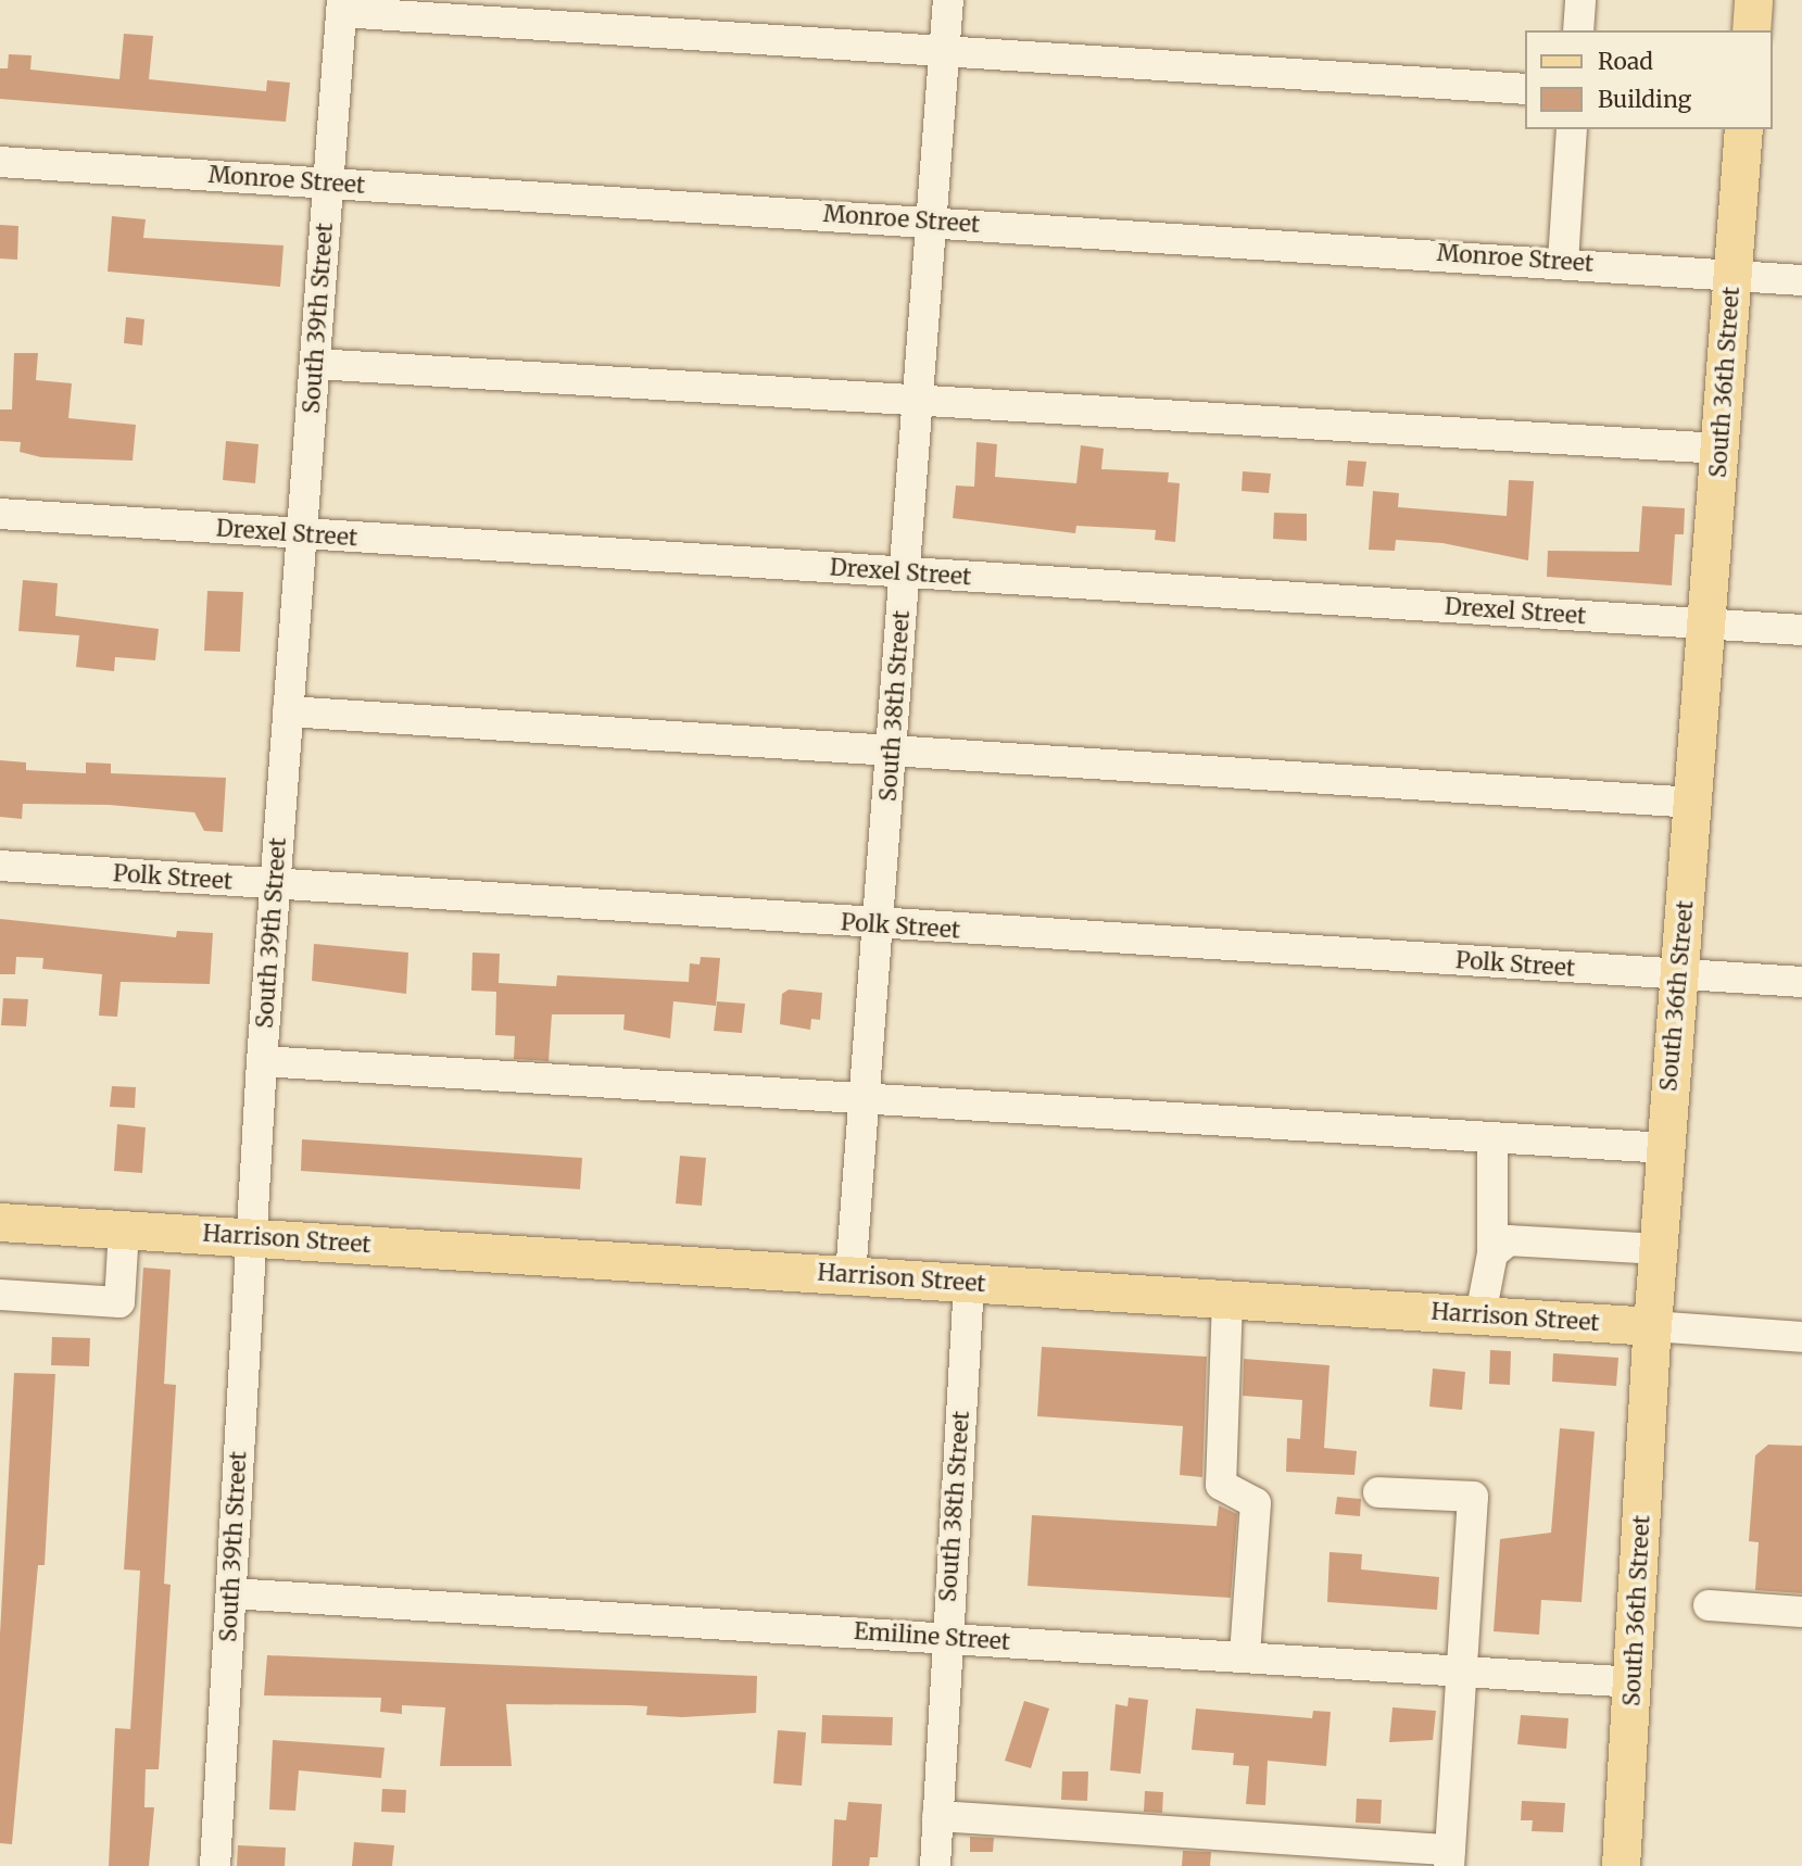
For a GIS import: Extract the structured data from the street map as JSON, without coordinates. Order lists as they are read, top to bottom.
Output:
{
  "streets": {
    "main road": ["South 36th Street", "Harrison Street"],
    "street": [
      "Monroe Street",
      "South 39th Street",
      "Drexel Street",
      "South 38th Street",
      "Polk Street",
      "Emiline Street"
    ]
  },
  "crossings": [
    ["Monroe Street", "South 39th Street"],
    ["Monroe Street", "South 36th Street"],
    ["Monroe Street", "South 38th Street"],
    ["South 39th Street", "Drexel Street"],
    ["South 39th Street", "Polk Street"],
    ["South 39th Street", "Harrison Street"],
    ["South 39th Street", "Emiline Street"],
    ["South 36th Street", "Drexel Street"],
    ["South 36th Street", "Polk Street"],
    ["South 36th Street", "Harrison Street"],
    ["South 36th Street", "Emiline Street"],
    ["Drexel Street", "South 38th Street"],
    ["South 38th Street", "Polk Street"],
    ["South 38th Street", "Harrison Street"],
    ["South 38th Street", "Emiline Street"]
  ],
  "legend": ["Road", "Building"]
}
